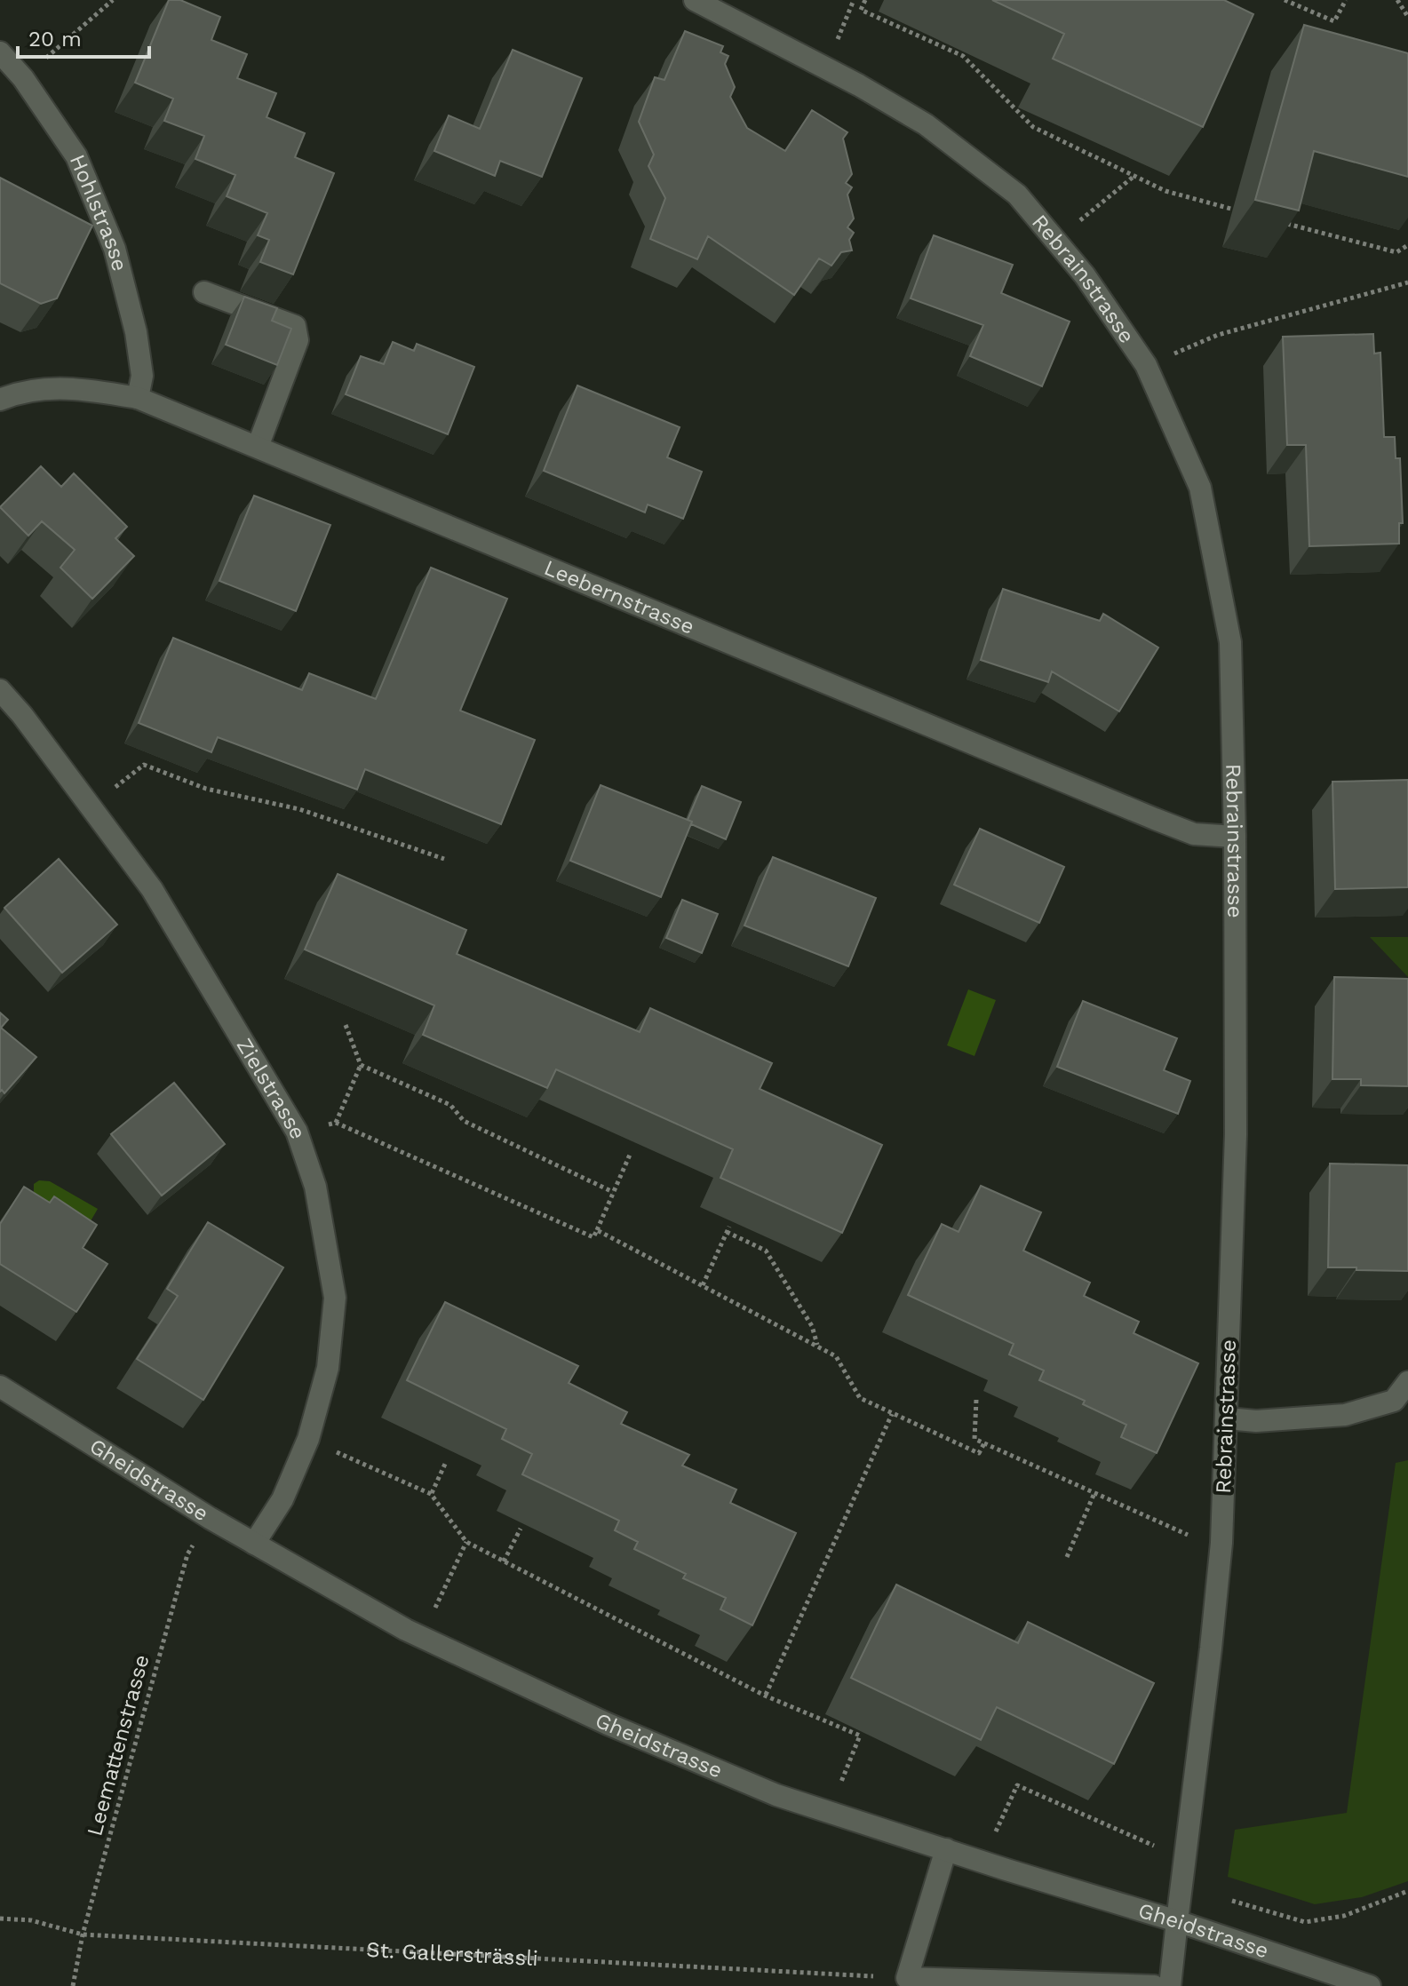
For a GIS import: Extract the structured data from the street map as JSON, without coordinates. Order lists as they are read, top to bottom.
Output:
{
  "streets": {
    "street": [
      "Hohlstrasse",
      "Rebrainstrasse",
      "Leebernstrasse",
      "Zielstrasse",
      "Gheidstrasse"
    ],
    "path": ["Leemattenstrasse", "St. Gallersträssli"]
  },
  "crossings": [
    ["Hohlstrasse", "Leebernstrasse"],
    ["Rebrainstrasse", "Leebernstrasse"],
    ["Rebrainstrasse", "Gheidstrasse"],
    ["Zielstrasse", "Gheidstrasse"],
    ["Gheidstrasse", "Leemattenstrasse"],
    ["Leemattenstrasse", "St. Gallersträssli"]
  ],
  "scale_bar": "20 m"
}
